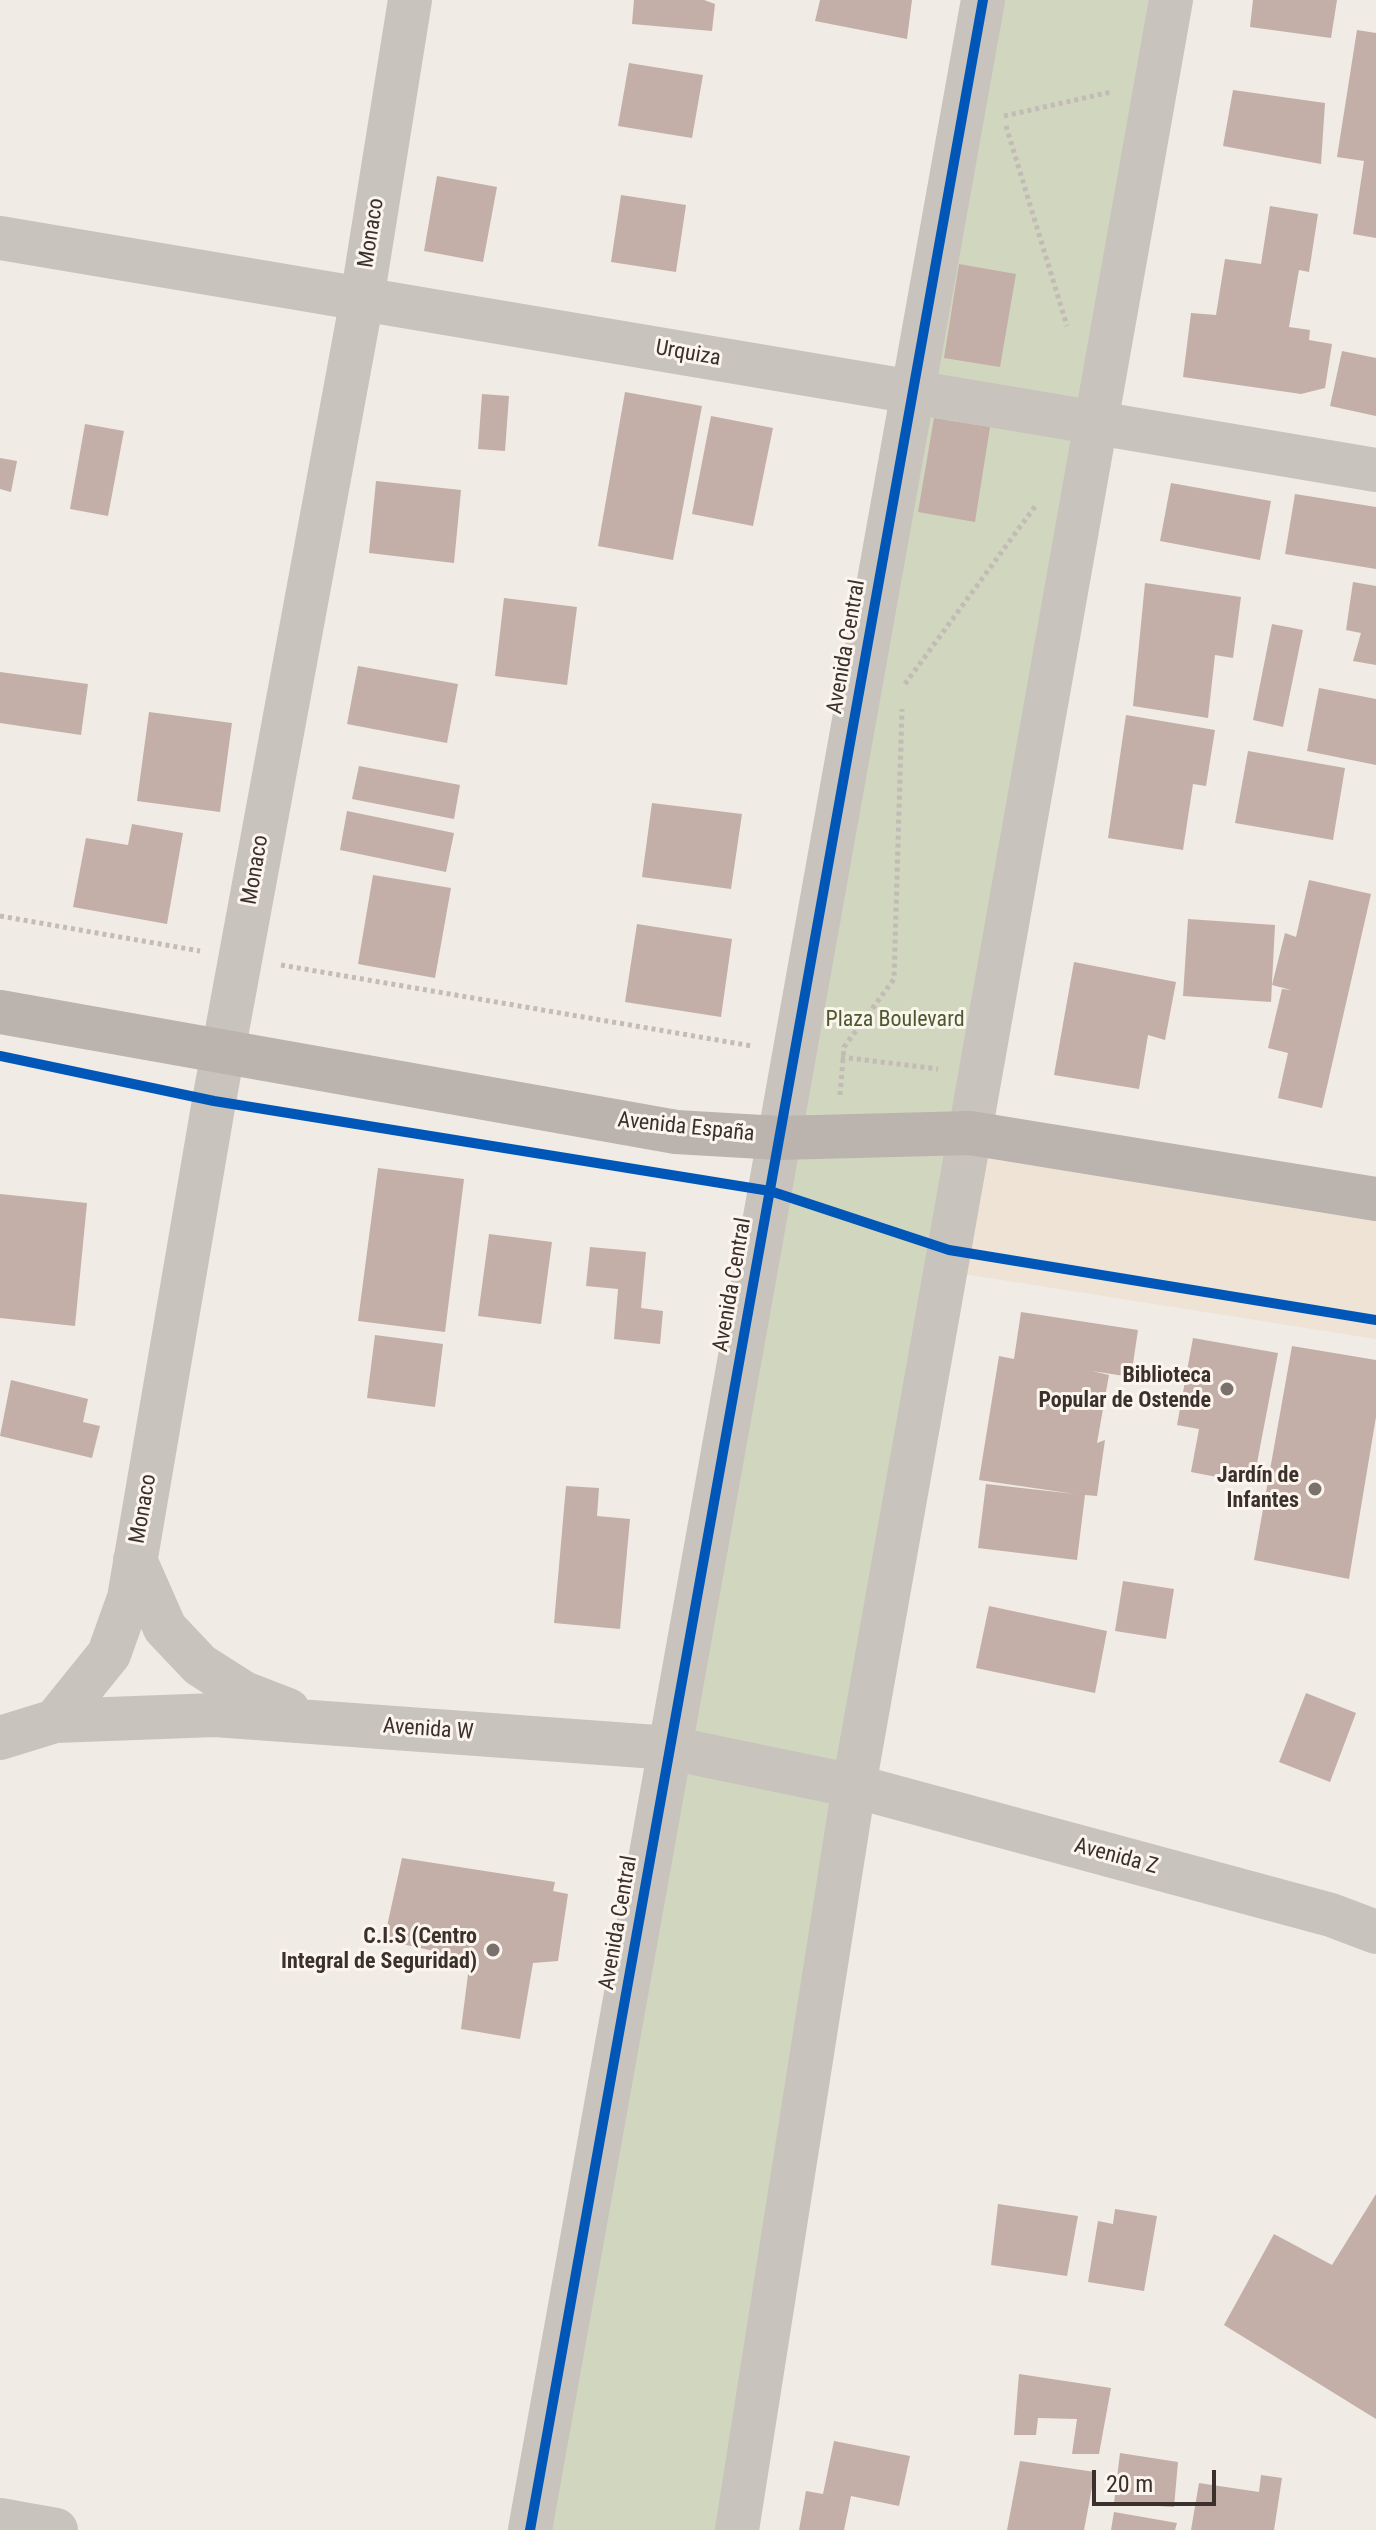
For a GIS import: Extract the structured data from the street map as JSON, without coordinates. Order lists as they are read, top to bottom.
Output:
{
  "streets": {
    "main road": ["Avenida España"],
    "street": [
      "Monaco",
      "Urquiza",
      "Avenida Central",
      "Avenida W",
      "Avenida Z"
    ]
  },
  "crossings": [
    ["Monaco", "Urquiza"],
    ["Monaco", "Avenida España"],
    ["Monaco", "Avenida W"],
    ["Urquiza", "Avenida Central"],
    ["Avenida Central", "Avenida España"],
    ["Avenida Central", "Avenida W"],
    ["Avenida W", "Avenida Z"]
  ],
  "parks": ["Plaza Boulevard"],
  "places": ["Biblioteca Popular de Ostende", "Jardín de Infantes", "C.I.S (Centro Integral de Seguridad)"],
  "scale_bar": "20 m"
}
